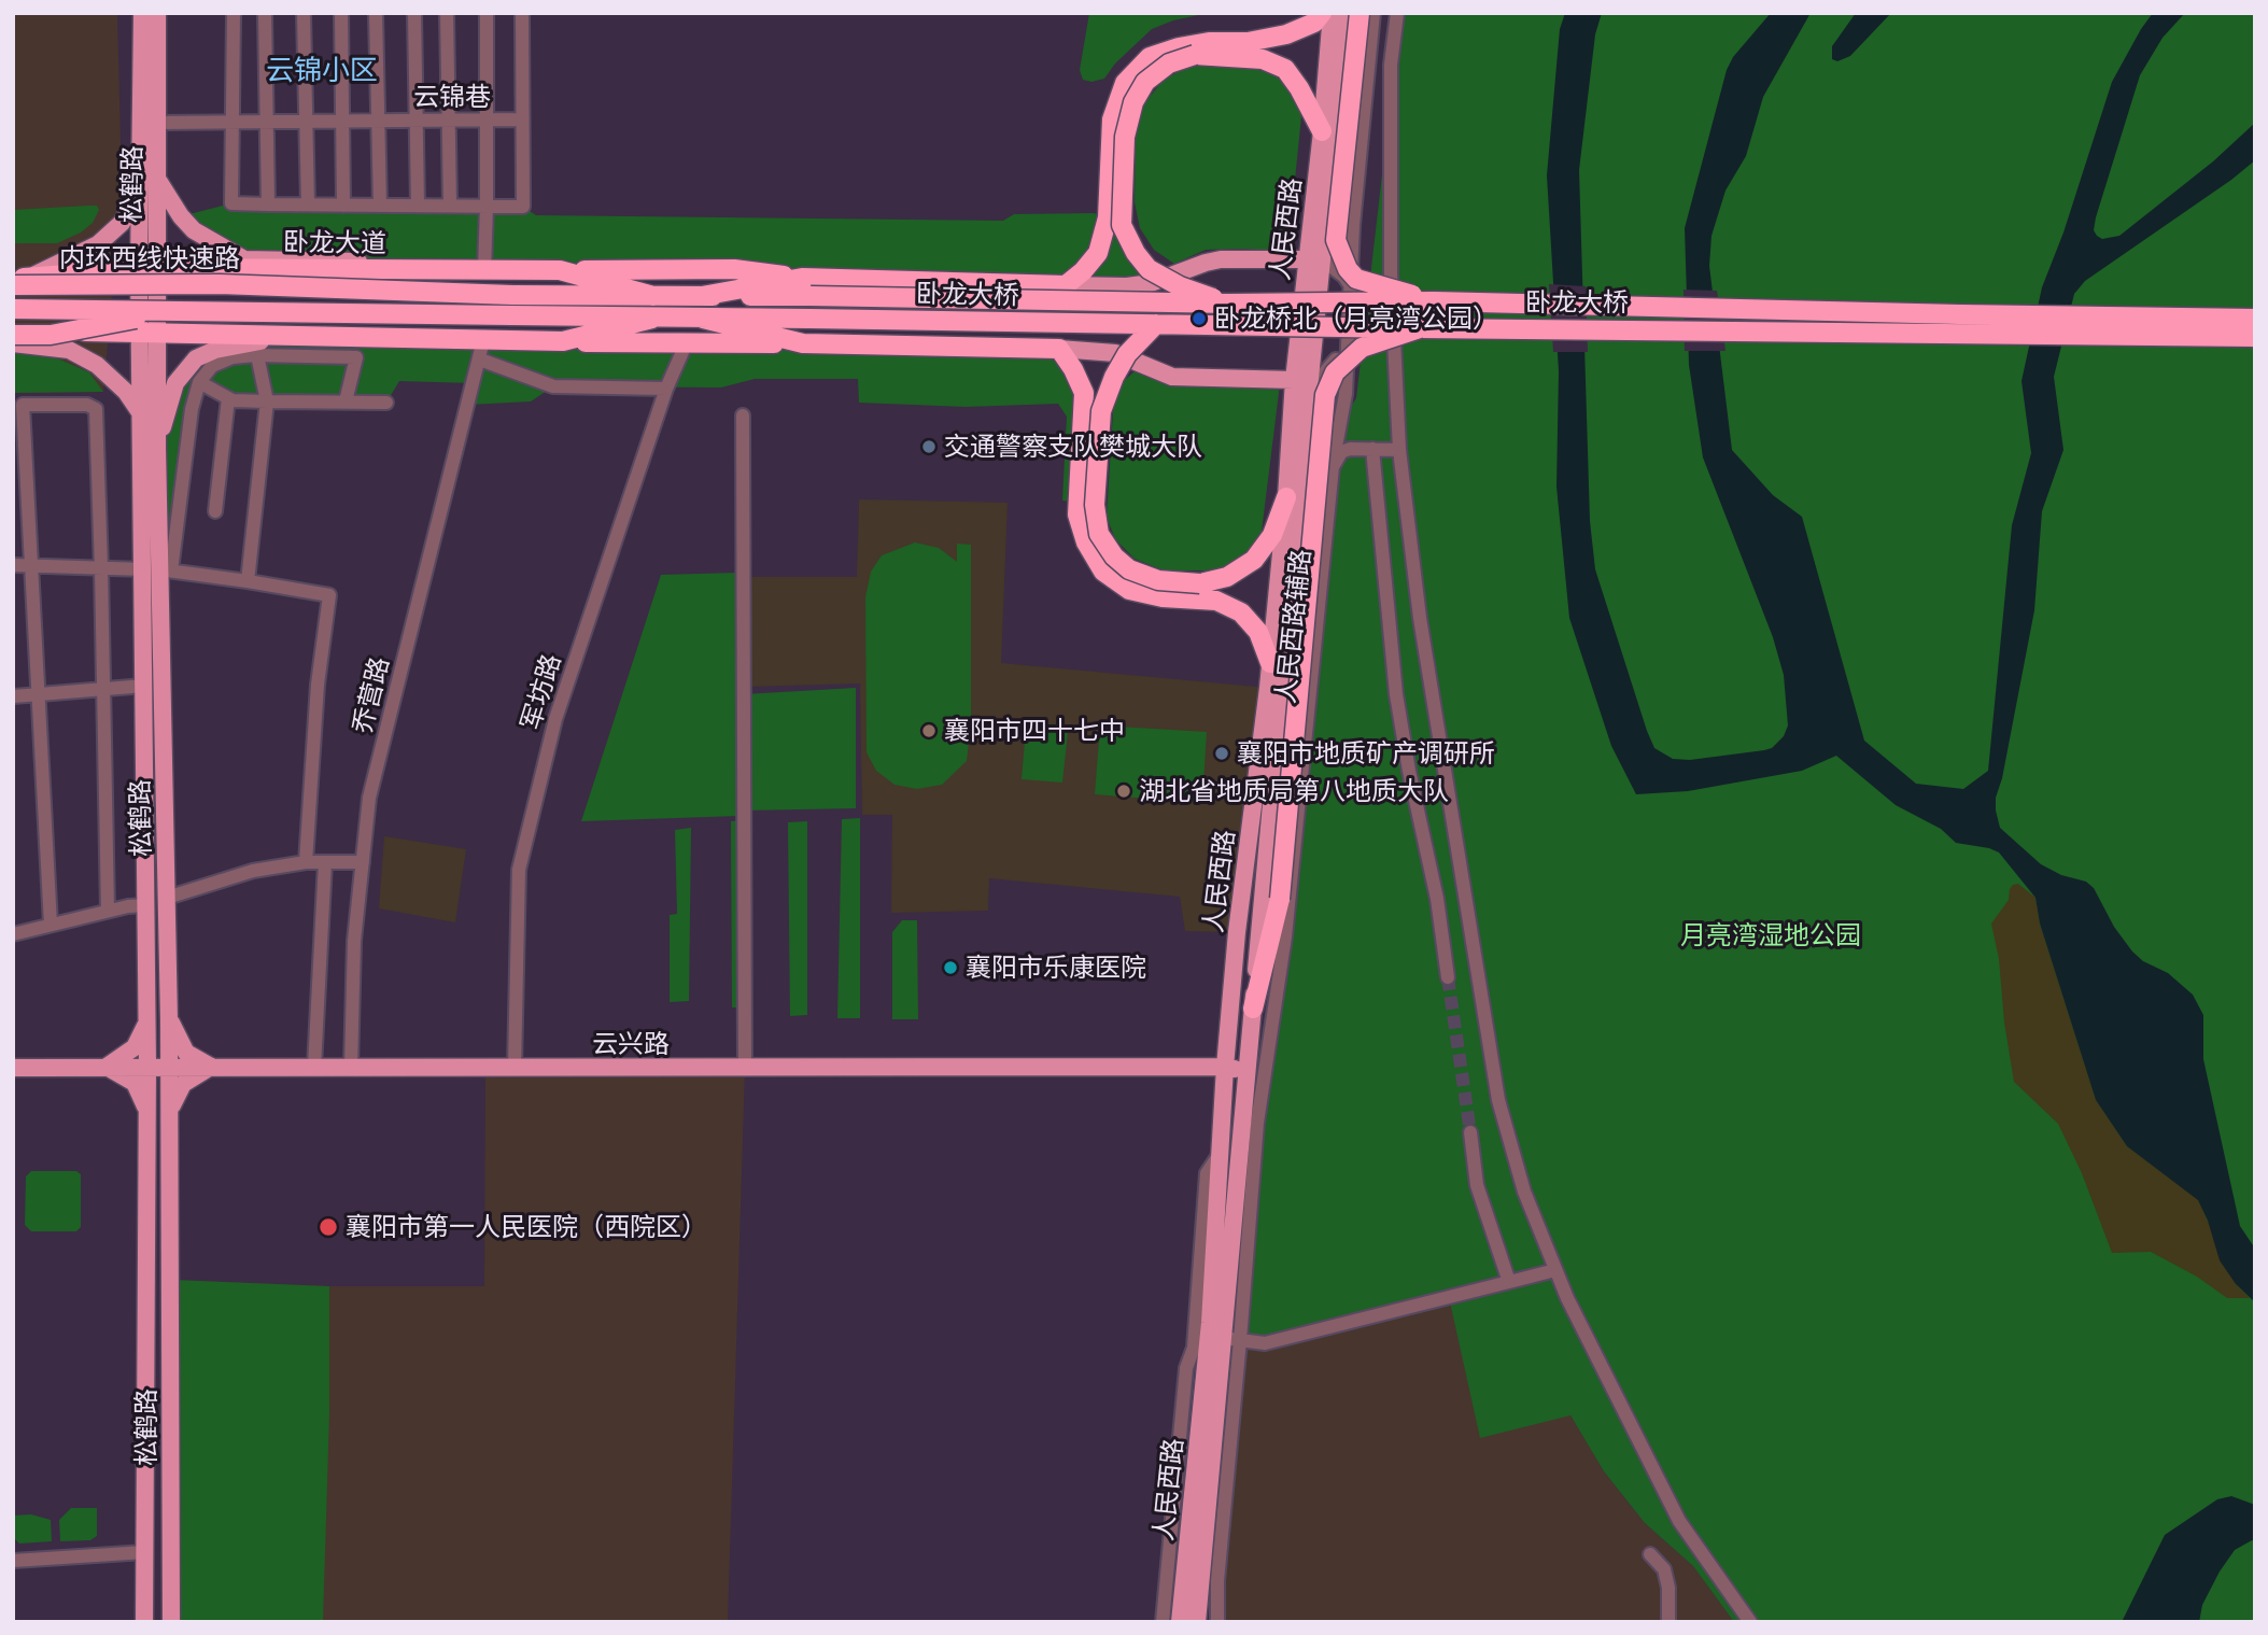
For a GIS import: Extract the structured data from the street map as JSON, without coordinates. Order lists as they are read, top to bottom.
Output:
{
  "streets": {
    "highway": ["卧龙大道", "内环西线快速路", "卧龙大桥"],
    "main road": ["松鹤路", "人民西路", "云兴路"],
    "street": [
      "云锦巷",
      "人民西路辅路",
      "军坊路",
      "乔营路"
    ]
  },
  "crossings": [
    ["云锦巷", "松鹤路"],
    ["松鹤路", "卧龙大道"],
    ["松鹤路", "云兴路"],
    ["人民西路", "人民西路辅路"],
    ["人民西路", "云兴路"],
    ["卧龙大道", "内环西线快速路"],
    ["卧龙大道", "卧龙大桥"],
    ["军坊路", "云兴路"],
    ["乔营路", "云兴路"]
  ],
  "districts": ["云锦小区"],
  "parks": ["月亮湾湿地公园"],
  "places": [
    "卧龙桥北（月亮湾公园）",
    "交通警察支队樊城大队",
    "襄阳市四十七中",
    "襄阳市地质矿产调研所",
    "湖北省地质局第八地质大队",
    "襄阳市乐康医院",
    "襄阳市第一人民医院（西院区）"
  ]
}
